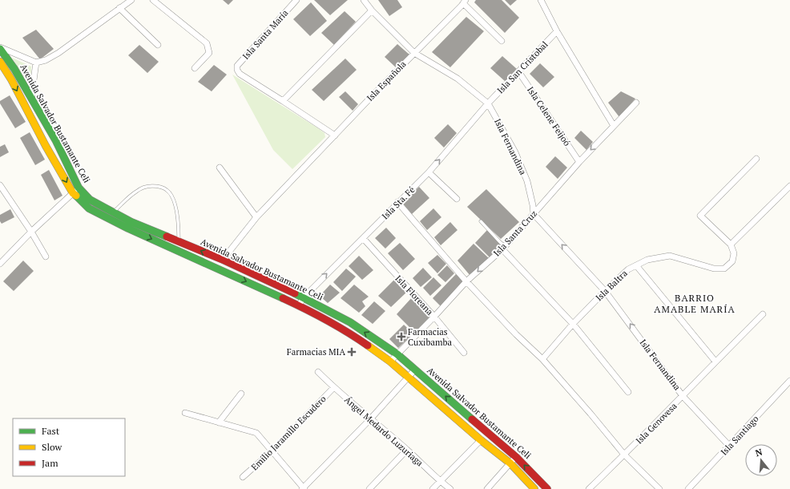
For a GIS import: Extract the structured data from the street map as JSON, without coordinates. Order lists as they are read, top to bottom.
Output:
{
  "streets": {
    "main road": ["Avenida Salvador Bustamante Celi"],
    "street": [
      "Isla Santa María",
      "Isla San Cristobal",
      "Isla Española",
      "Isla Celene Feijoó",
      "Isla Fernandina",
      "Isla Sta. Fé",
      "Isla Santa Cruz",
      "Isla Baltra",
      "Isla Floreana",
      "Isla Genovesa",
      "Ángel Medardo Luzuriaga",
      "Emilio Jaramillo Escudero",
      "Isla Santiago"
    ]
  },
  "crossings": [
    ["Isla San Cristobal", "Isla Celene Feijoó"],
    ["Isla San Cristobal", "Isla Fernandina"],
    ["Isla San Cristobal", "Isla Sta. Fé"],
    ["Isla Española", "Avenida Salvador Bustamante Celi"],
    ["Isla Española", "Isla Fernandina"],
    ["Isla Celene Feijoó", "Isla Santa Cruz"],
    ["Avenida Salvador Bustamante Celi", "Isla Sta. Fé"],
    ["Avenida Salvador Bustamante Celi", "Isla Santa Cruz"],
    ["Isla Fernandina", "Isla Sta. Fé"],
    ["Isla Fernandina", "Isla Santa Cruz"],
    ["Isla Fernandina", "Isla Baltra"],
    ["Isla Fernandina", "Isla Genovesa"],
    ["Isla Fernandina", "Isla Santiago"],
    ["Isla Sta. Fé", "Isla Floreana"],
    ["Isla Santa Cruz", "Isla Floreana"],
    ["Ángel Medardo Luzuriaga", "Emilio Jaramillo Escudero"]
  ],
  "one_way": ["Isla Sta. Fé"],
  "districts": ["BARRIO AMABLE MARÍA"],
  "places": {
    "health": ["Farmacias Cuxibamba", "Farmacias MIA"]
  },
  "legend": ["Fast", "Slow", "Jam"],
  "north": "top"
}
